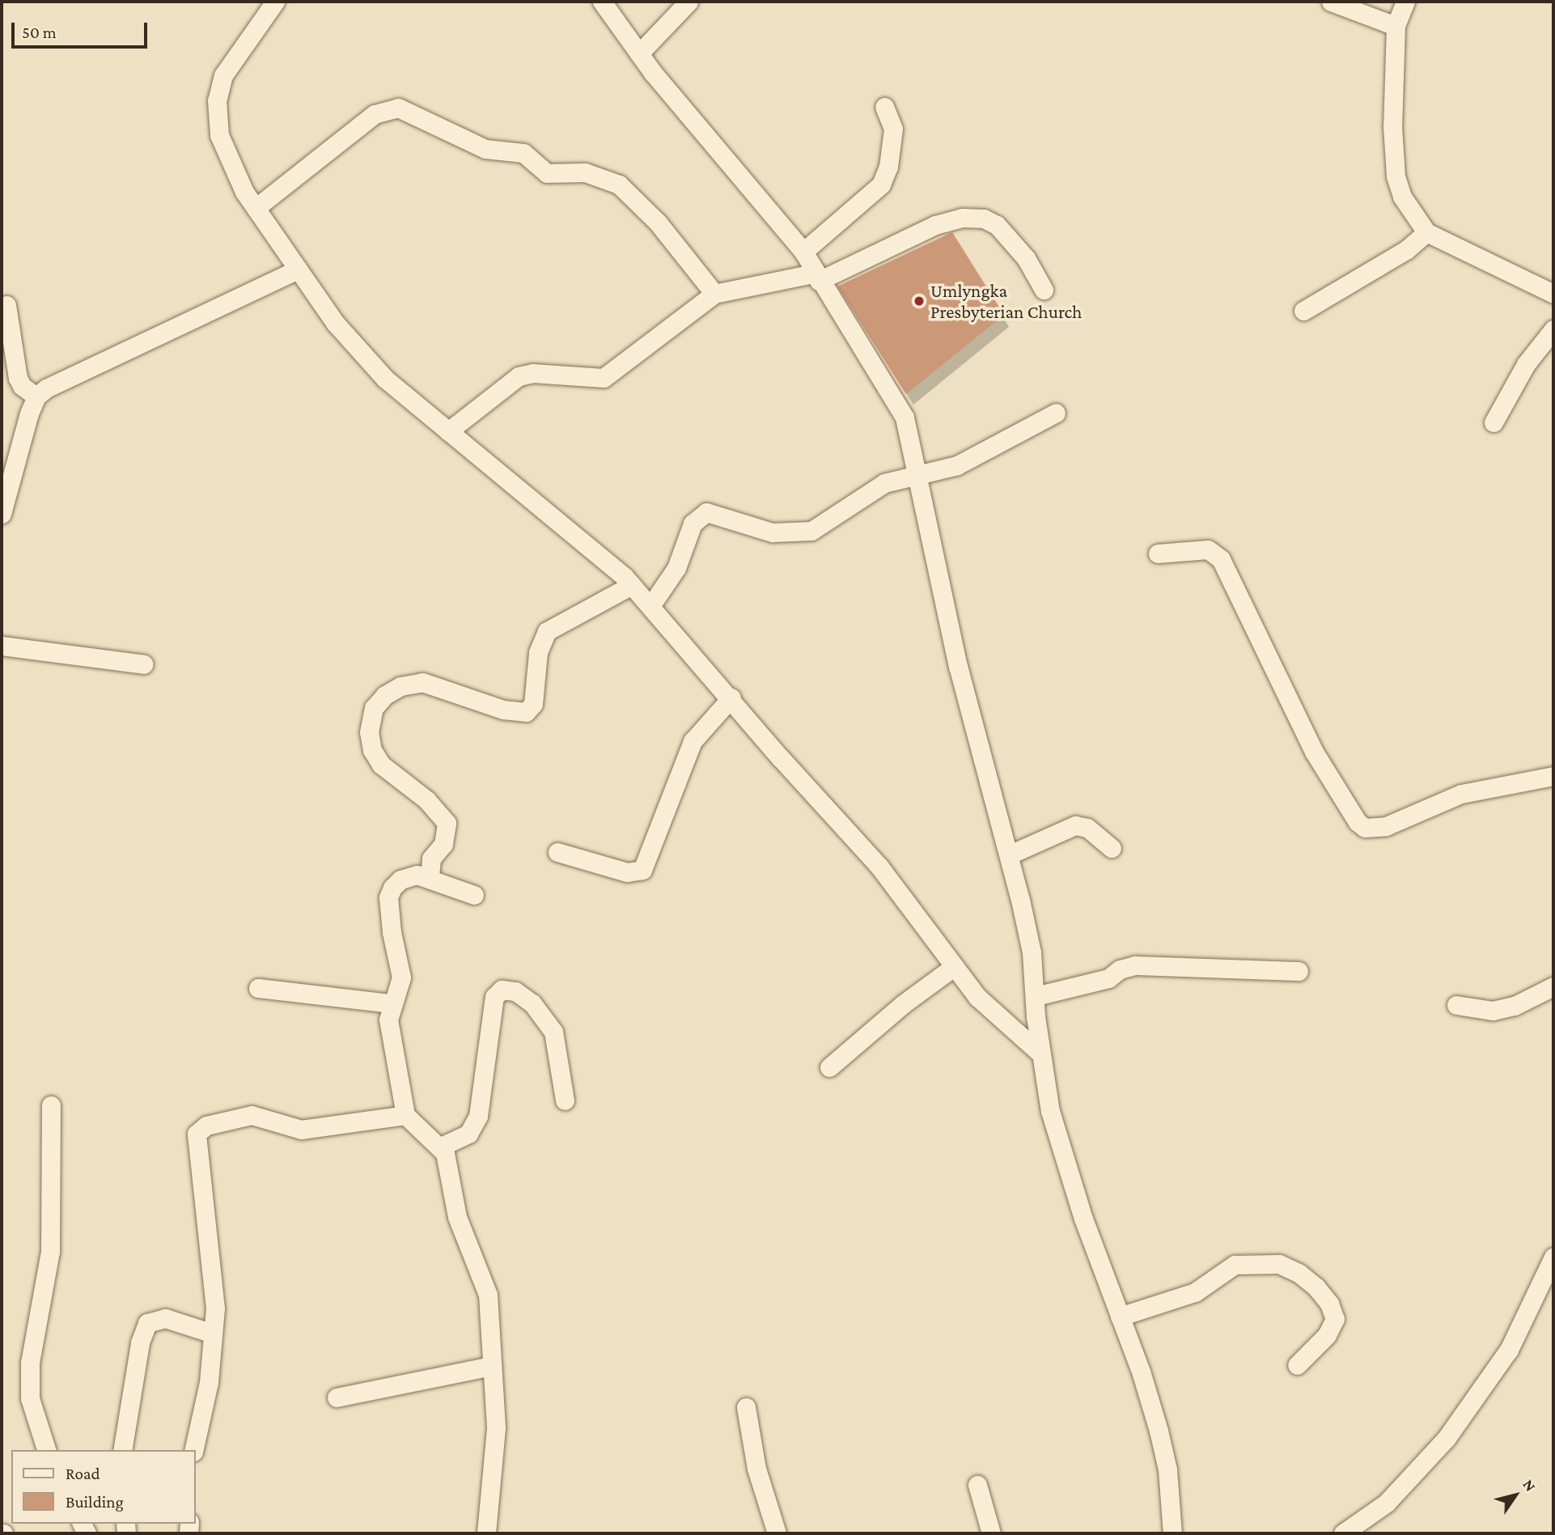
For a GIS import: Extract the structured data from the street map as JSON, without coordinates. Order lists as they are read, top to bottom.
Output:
{
  "places": ["Umlyngka Presbyterian Church"],
  "legend": ["Road", "Building"],
  "scale_bar": "50 m",
  "north": "top right"
}
